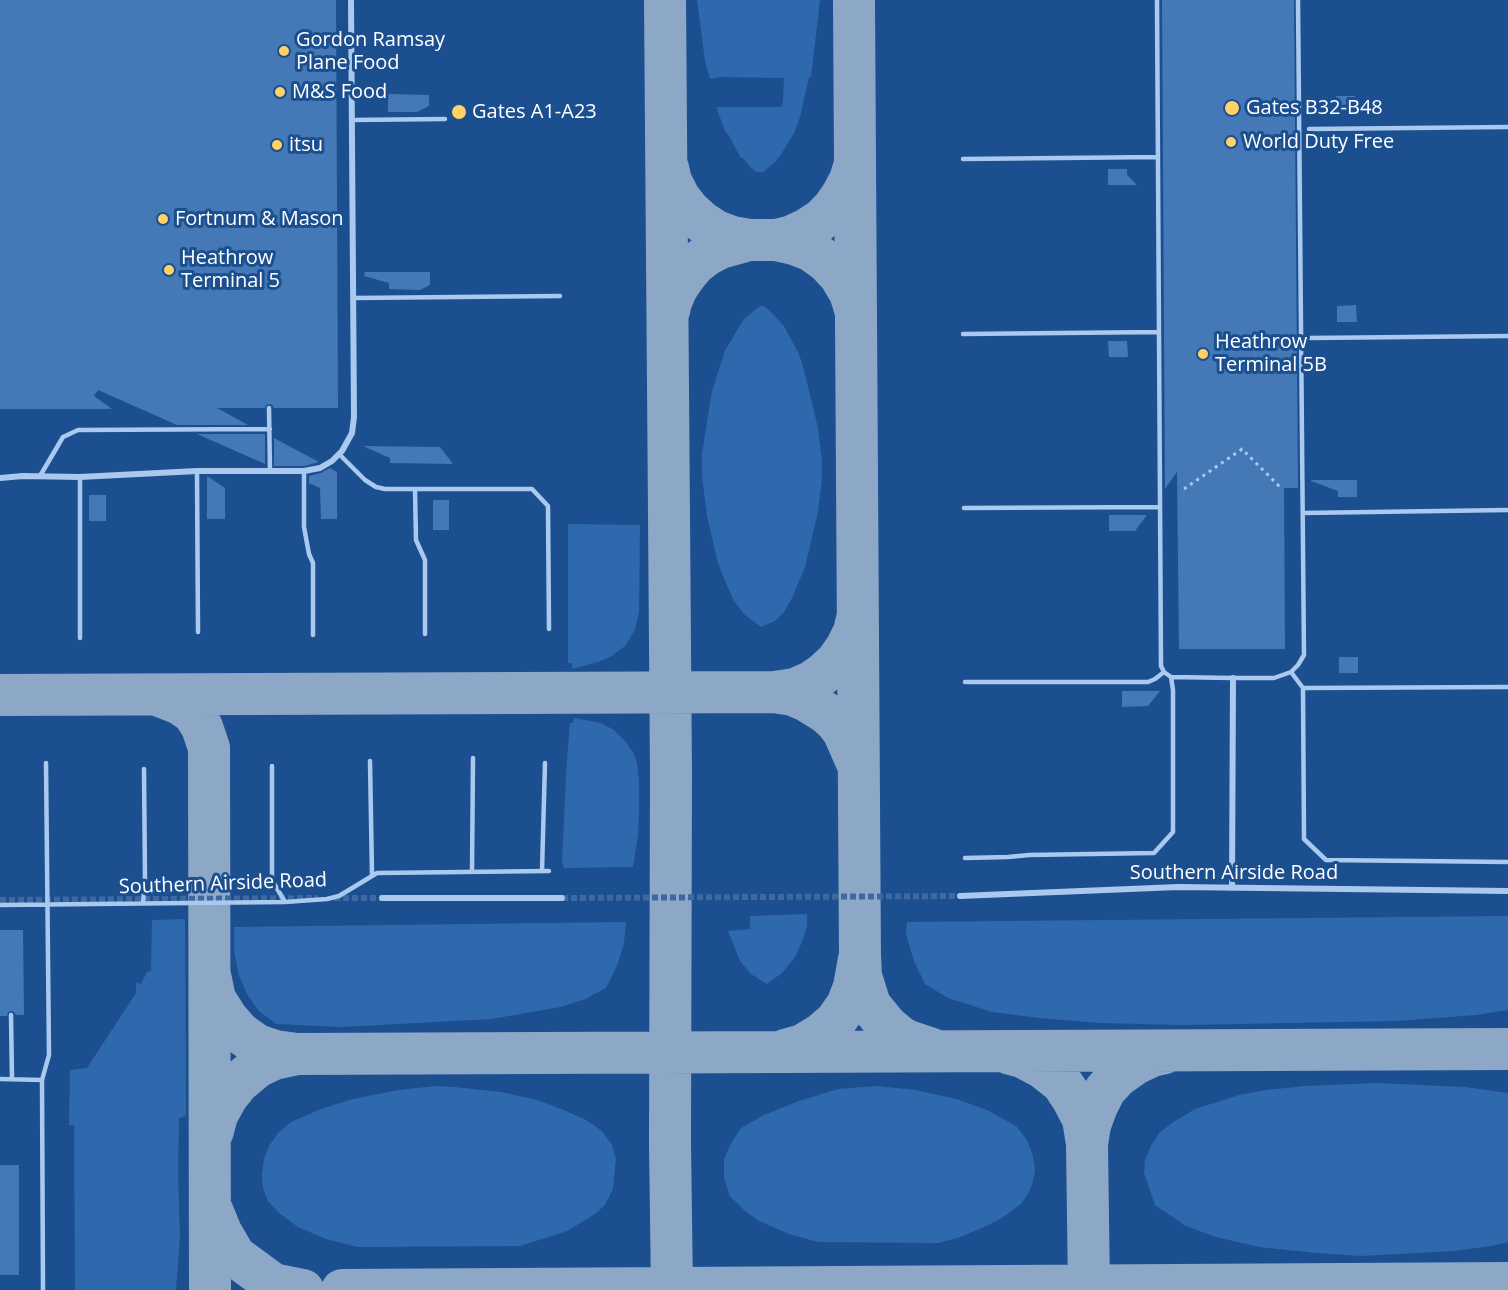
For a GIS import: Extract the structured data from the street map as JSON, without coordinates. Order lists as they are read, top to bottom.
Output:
{
  "streets": {
    "street": ["Southern Airside Road"]
  },
  "places": [
    "Gordon Ramsay Plane Food",
    "M&S Food",
    "Gates B32-B48",
    "Gates A1-A23",
    "World Duty Free",
    "itsu",
    "Fortnum & Mason",
    "Heathrow Terminal 5",
    "Heathrow Terminal 5B"
  ]
}
